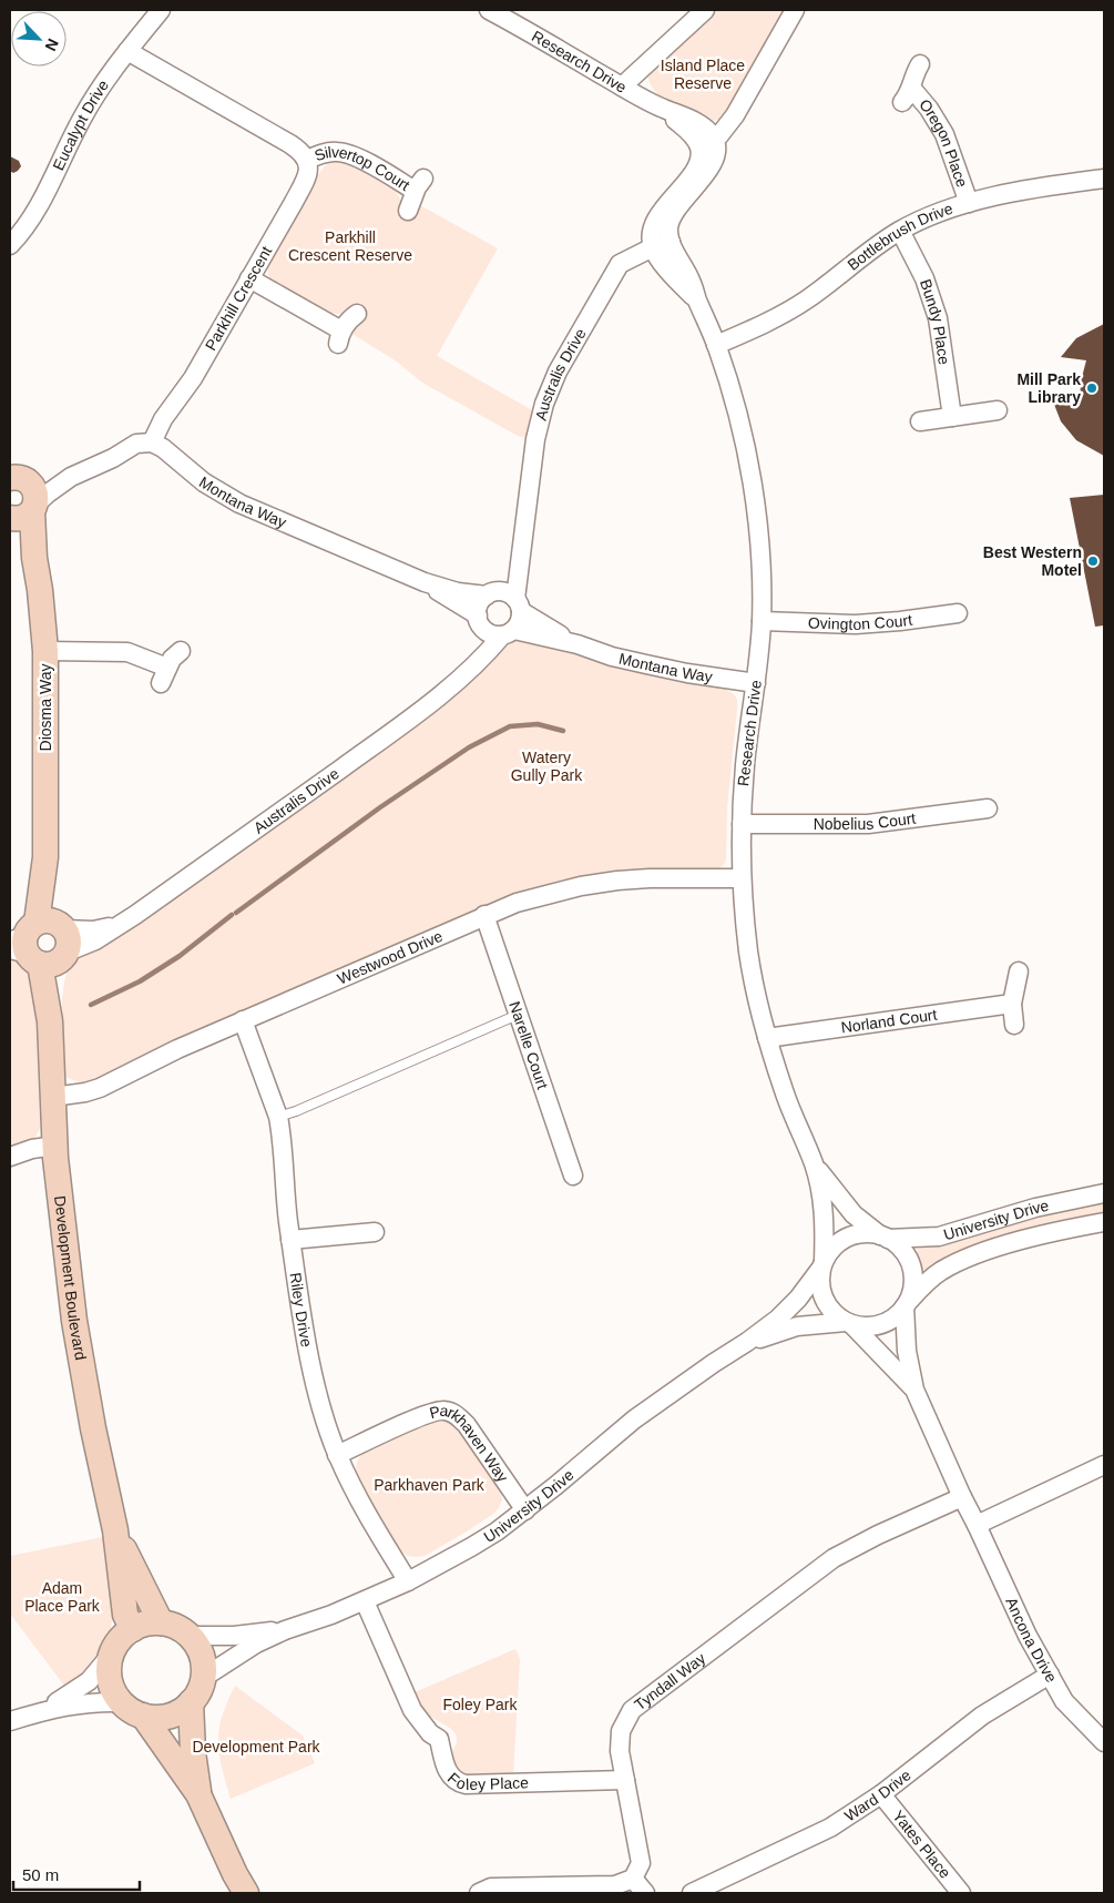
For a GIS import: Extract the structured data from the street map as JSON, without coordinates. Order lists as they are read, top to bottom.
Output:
{
  "streets": {
    "street": [
      "Research Drive",
      "Eucalypt Drive",
      "Oregon Place",
      "Silvertop Court",
      "Bottlebrush Drive",
      "Parkhill Crescent",
      "Bundy Place",
      "Australis Drive",
      "Montana Way",
      "Ovington Court",
      "Diosma Way",
      "Nobelius Court",
      "Westwood Drive",
      "Norland Court",
      "Narelle Court",
      "University Drive",
      "Development Boulevard",
      "Riley Drive",
      "Parkhaven Way",
      "Ancona Drive",
      "Tyndall Way",
      "Foley Place",
      "Ward Drive",
      "Yates Place"
    ]
  },
  "crossings": [
    ["Research Drive", "Bottlebrush Drive"],
    ["Research Drive", "Australis Drive"],
    ["Research Drive", "Montana Way"],
    ["Research Drive", "Ovington Court"],
    ["Research Drive", "Nobelius Court"],
    ["Research Drive", "Westwood Drive"],
    ["Research Drive", "Norland Court"],
    ["Research Drive", "University Drive"],
    ["Research Drive", "Ancona Drive"],
    ["Oregon Place", "Bottlebrush Drive"],
    ["Silvertop Court", "Parkhill Crescent"],
    ["Bottlebrush Drive", "Bundy Place"],
    ["Parkhill Crescent", "Montana Way"],
    ["Australis Drive", "Montana Way"],
    ["Australis Drive", "Diosma Way"],
    ["Australis Drive", "Development Boulevard"],
    ["Diosma Way", "Development Boulevard"],
    ["Westwood Drive", "Narelle Court"],
    ["Westwood Drive", "Development Boulevard"],
    ["Westwood Drive", "Riley Drive"],
    ["University Drive", "Development Boulevard"],
    ["University Drive", "Riley Drive"],
    ["University Drive", "Parkhaven Way"],
    ["University Drive", "Ancona Drive"],
    ["University Drive", "Foley Place"],
    ["Riley Drive", "Parkhaven Way"],
    ["Ancona Drive", "Tyndall Way"],
    ["Ancona Drive", "Ward Drive"],
    ["Tyndall Way", "Foley Place"],
    ["Ward Drive", "Yates Place"]
  ],
  "parks": [
    "Island Place Reserve",
    "Parkhill Crescent Reserve",
    "Watery Gully Park",
    "Parkhaven Park",
    "Adam Place Park",
    "Foley Park",
    "Development Park"
  ],
  "places": ["Mill Park Library", "Best Western Motel"],
  "scale_bar": "50 m",
  "north": "bottom right"
}
